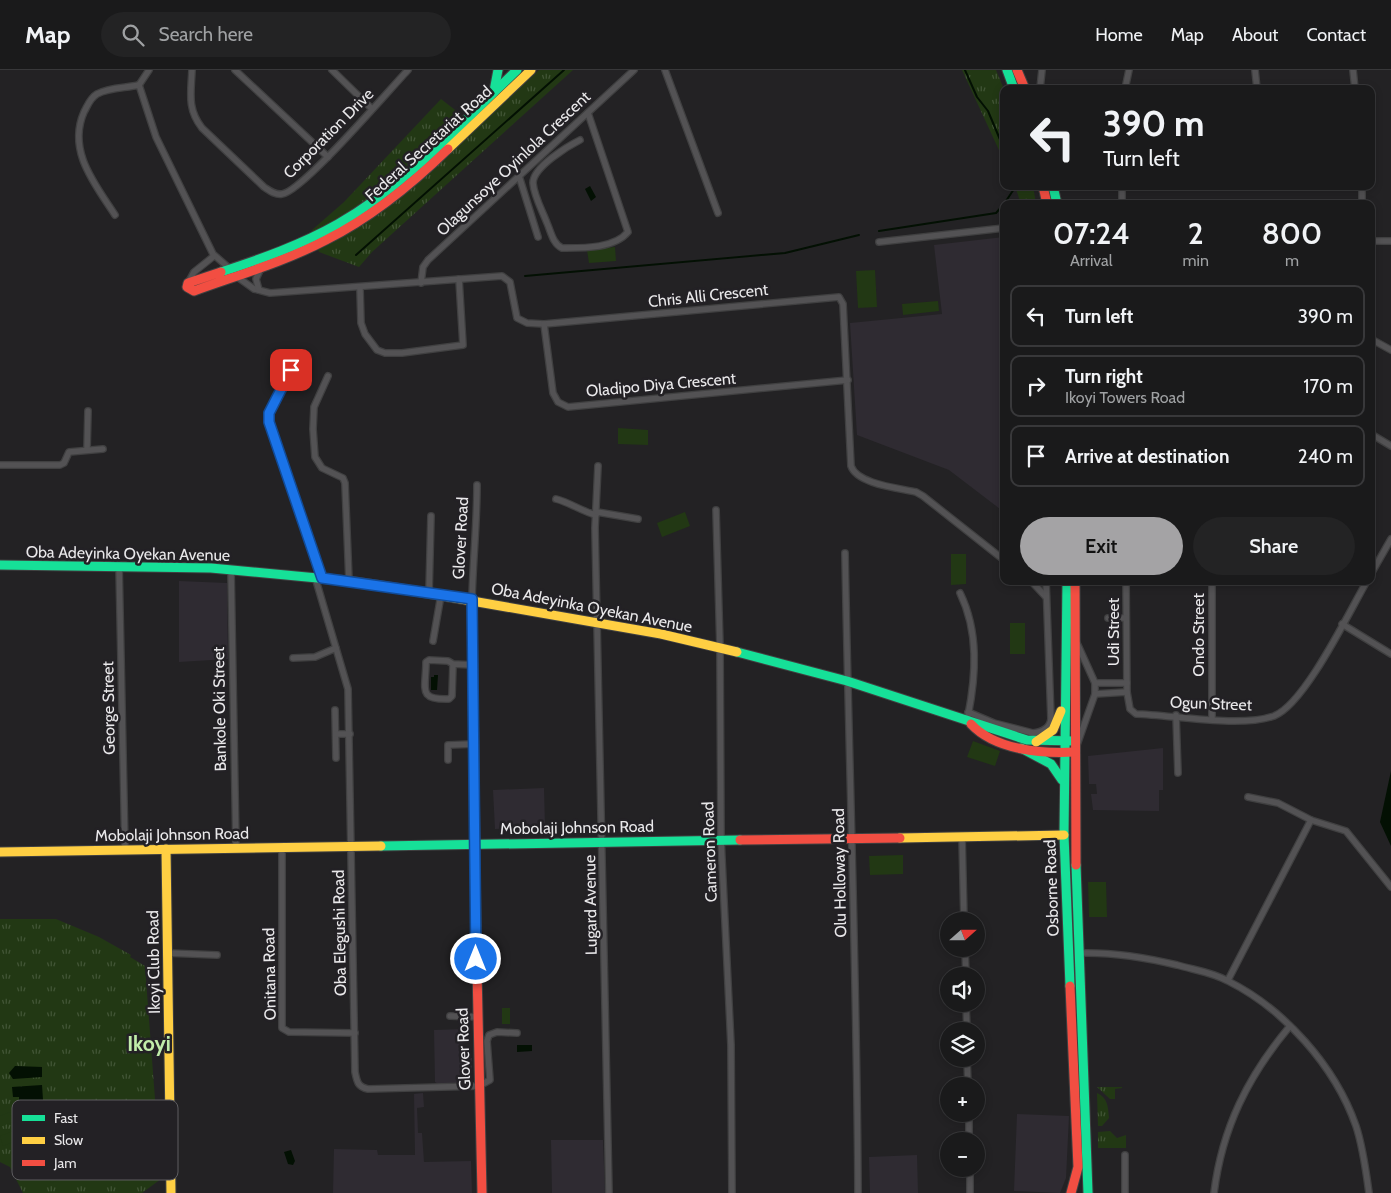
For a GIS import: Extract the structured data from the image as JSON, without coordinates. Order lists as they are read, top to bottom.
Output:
{
  "streets": {
    "main road": [
      "Federal Secretariat Road",
      "Glover Road",
      "Oba Adeyinka Oyekan Avenue",
      "Mobolaji Johnson Road",
      "Osborne Road",
      "Ikoyi Club Road"
    ],
    "street": [
      "Corporation Drive",
      "Olagunsoye Oyinlola Crescent",
      "Chris Alli Crescent",
      "Oladipo Diya Crescent",
      "Udi Street",
      "Ondo Street",
      "Ogun Street",
      "George Street",
      "Bankole Oki Street",
      "Cameron Road",
      "Olu Holloway Road",
      "Lugard Avenue",
      "Oba Elegushi Road",
      "Onitana Road"
    ]
  },
  "crossings": [
    ["Federal Secretariat Road", "Chris Alli Crescent"],
    ["Olagunsoye Oyinlola Crescent", "Chris Alli Crescent"],
    ["Chris Alli Crescent", "Oladipo Diya Crescent"],
    ["Glover Road", "Oba Adeyinka Oyekan Avenue"],
    ["Glover Road", "Mobolaji Johnson Road"],
    ["Glover Road", "Oba Elegushi Road"],
    ["Oba Adeyinka Oyekan Avenue", "George Street"],
    ["Oba Adeyinka Oyekan Avenue", "Bankole Oki Street"],
    ["Oba Adeyinka Oyekan Avenue", "Cameron Road"],
    ["Oba Adeyinka Oyekan Avenue", "Olu Holloway Road"],
    ["Oba Adeyinka Oyekan Avenue", "Osborne Road"],
    ["Oba Adeyinka Oyekan Avenue", "Lugard Avenue"],
    ["Oba Adeyinka Oyekan Avenue", "Oba Elegushi Road"],
    ["Udi Street", "Ogun Street"],
    ["Ondo Street", "Ogun Street"],
    ["George Street", "Mobolaji Johnson Road"],
    ["Bankole Oki Street", "Mobolaji Johnson Road"],
    ["Mobolaji Johnson Road", "Cameron Road"],
    ["Mobolaji Johnson Road", "Olu Holloway Road"],
    ["Mobolaji Johnson Road", "Osborne Road"],
    ["Mobolaji Johnson Road", "Lugard Avenue"],
    ["Mobolaji Johnson Road", "Oba Elegushi Road"],
    ["Mobolaji Johnson Road", "Ikoyi Club Road"],
    ["Mobolaji Johnson Road", "Onitana Road"],
    ["Oba Elegushi Road", "Onitana Road"]
  ],
  "districts": ["Ikoyi"],
  "legend": ["Fast", "Slow", "Jam"],
  "north": "right",
  "page": {
    "header": "Map",
    "search": "Search here",
    "nav": [
      "Home",
      "Map",
      "About",
      "Contact"
    ],
    "turn": ["390 m", "Turn left"],
    "eta": [
      "07:24",
      "Arrival",
      "2",
      "min",
      "800",
      "m"
    ],
    "list": [
      {
        "name": "Turn left",
        "value": "390 m"
      },
      {
        "name": "Turn right",
        "note": "Ikoyi Towers Road",
        "value": "170 m"
      },
      {
        "name": "Arrive at destination",
        "value": "240 m"
      }
    ],
    "buttons": ["Exit", "Share"],
    "map_buttons": ["+", "−"]
  }
}
